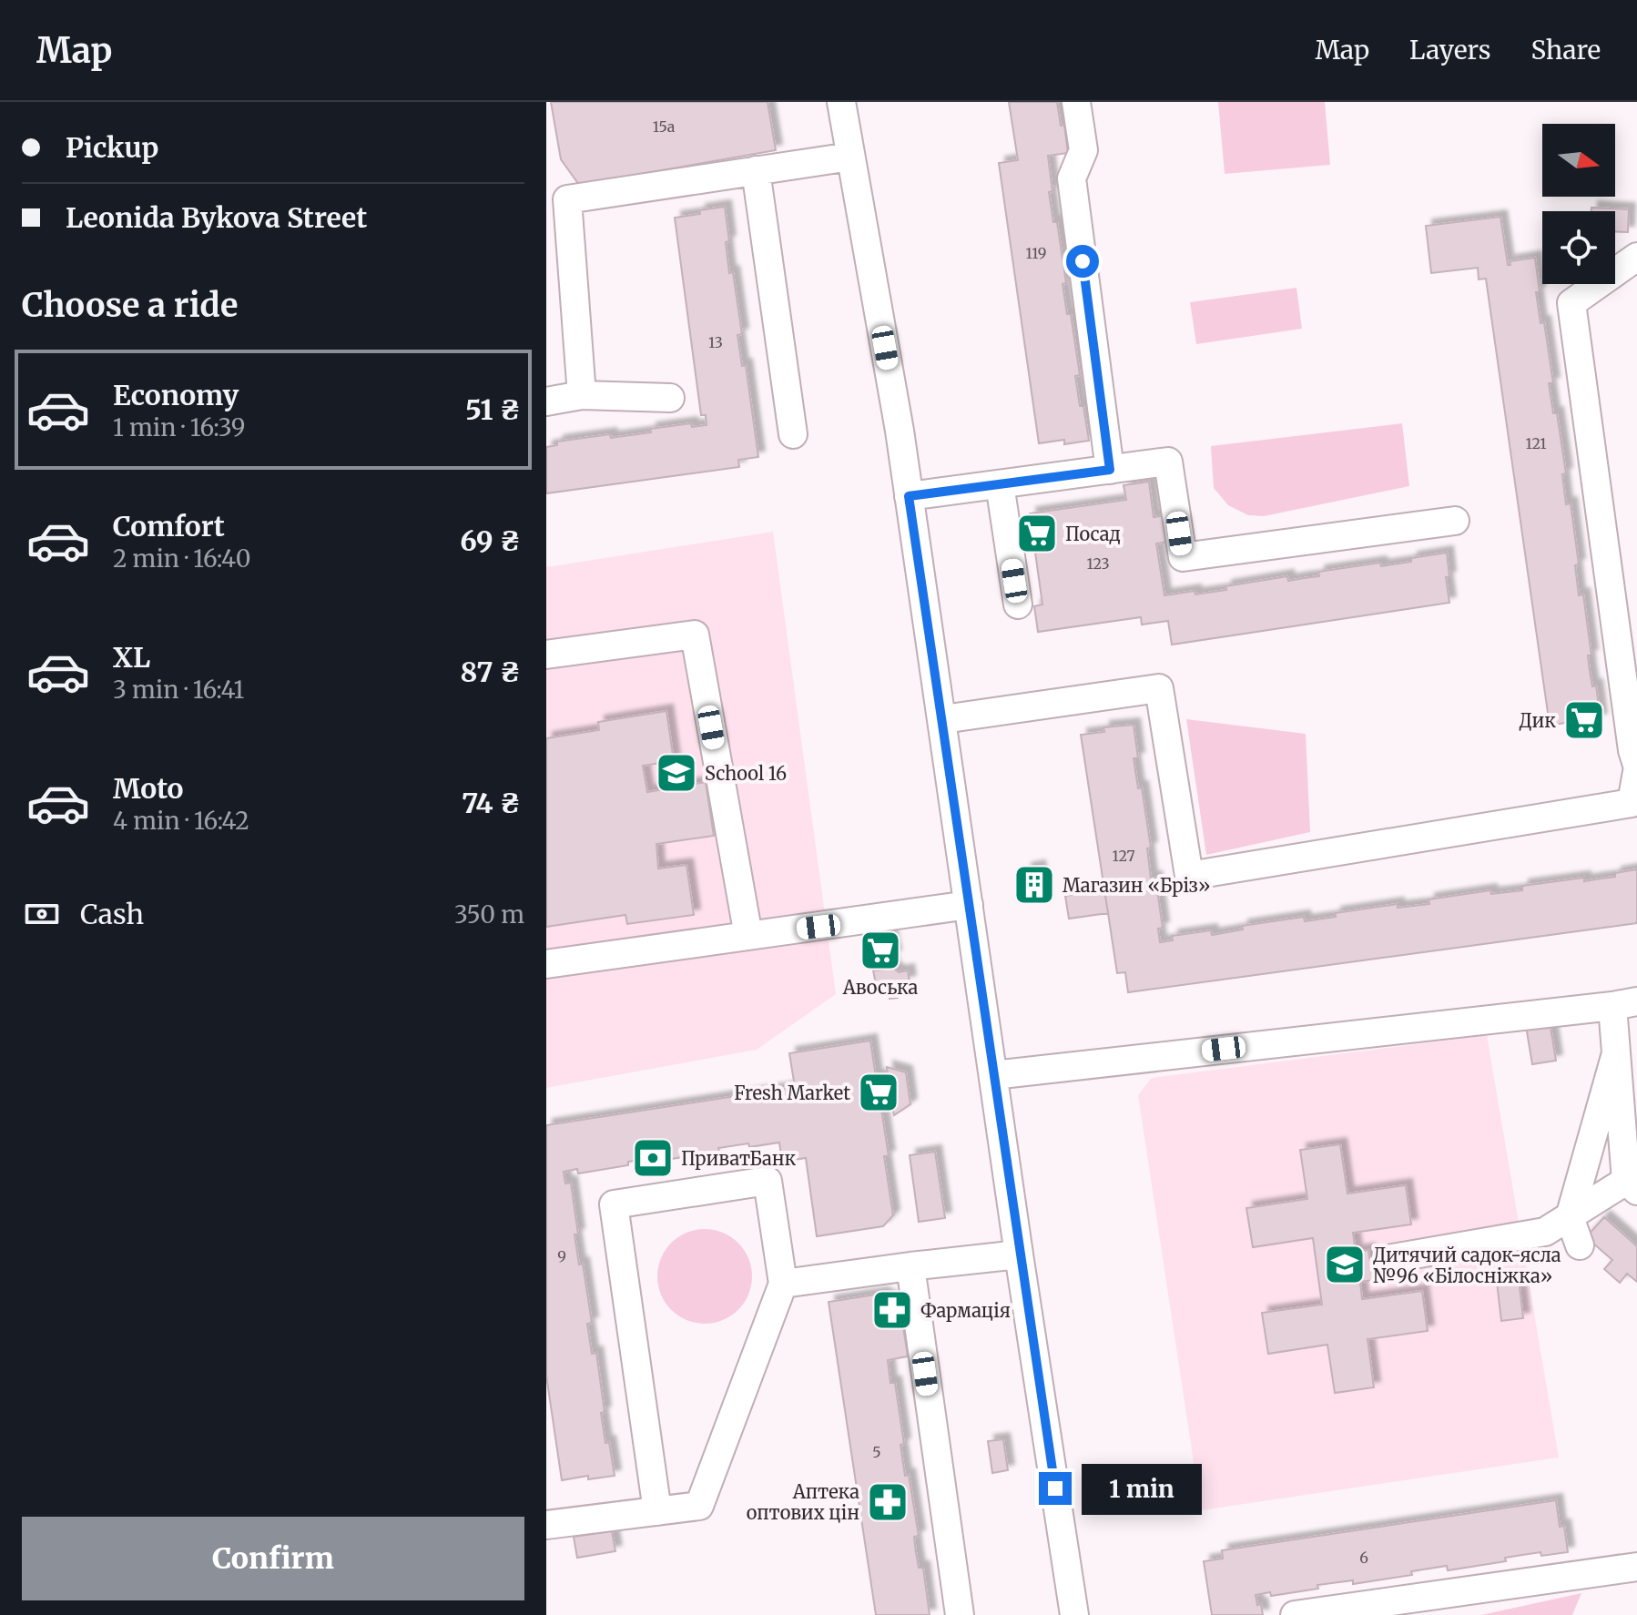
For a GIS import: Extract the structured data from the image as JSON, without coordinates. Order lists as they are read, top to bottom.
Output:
{
  "places": {
    "supermarket": [
      "Посад",
      "Дик",
      "Авоська",
      "Fresh Market"
    ],
    "school or university": ["School 16", "Дитячий садок-ясла №96 «Білосніжка»"],
    "building": ["Магазин «Бріз»"],
    "bank": ["ПриватБанк"],
    "pharmacy": ["Фармація", "Аптека оптових цін"]
  },
  "house_numbers": [
    "15а",
    "119",
    "13",
    "121",
    "123",
    "127",
    "9",
    "5",
    "6"
  ],
  "north": "right",
  "page": {
    "header": "Map",
    "nav": ["Map", "Layers", "Share"],
    "banner": ["Pickup", "Leonida Bykova Street"],
    "heading": "Choose a ride",
    "list": [
      {
        "name": "Economy",
        "note": "1 min · 16:39",
        "value": "51 ₴"
      },
      {
        "name": "Comfort",
        "note": "2 min · 16:40",
        "value": "69 ₴"
      },
      {
        "name": "XL",
        "note": "3 min · 16:41",
        "value": "87 ₴"
      },
      {
        "name": "Moto",
        "note": "4 min · 16:42",
        "value": "74 ₴"
      }
    ],
    "pay": ["Cash", "350 m"],
    "bubble": "1 min",
    "buttons": "Confirm"
  }
}
